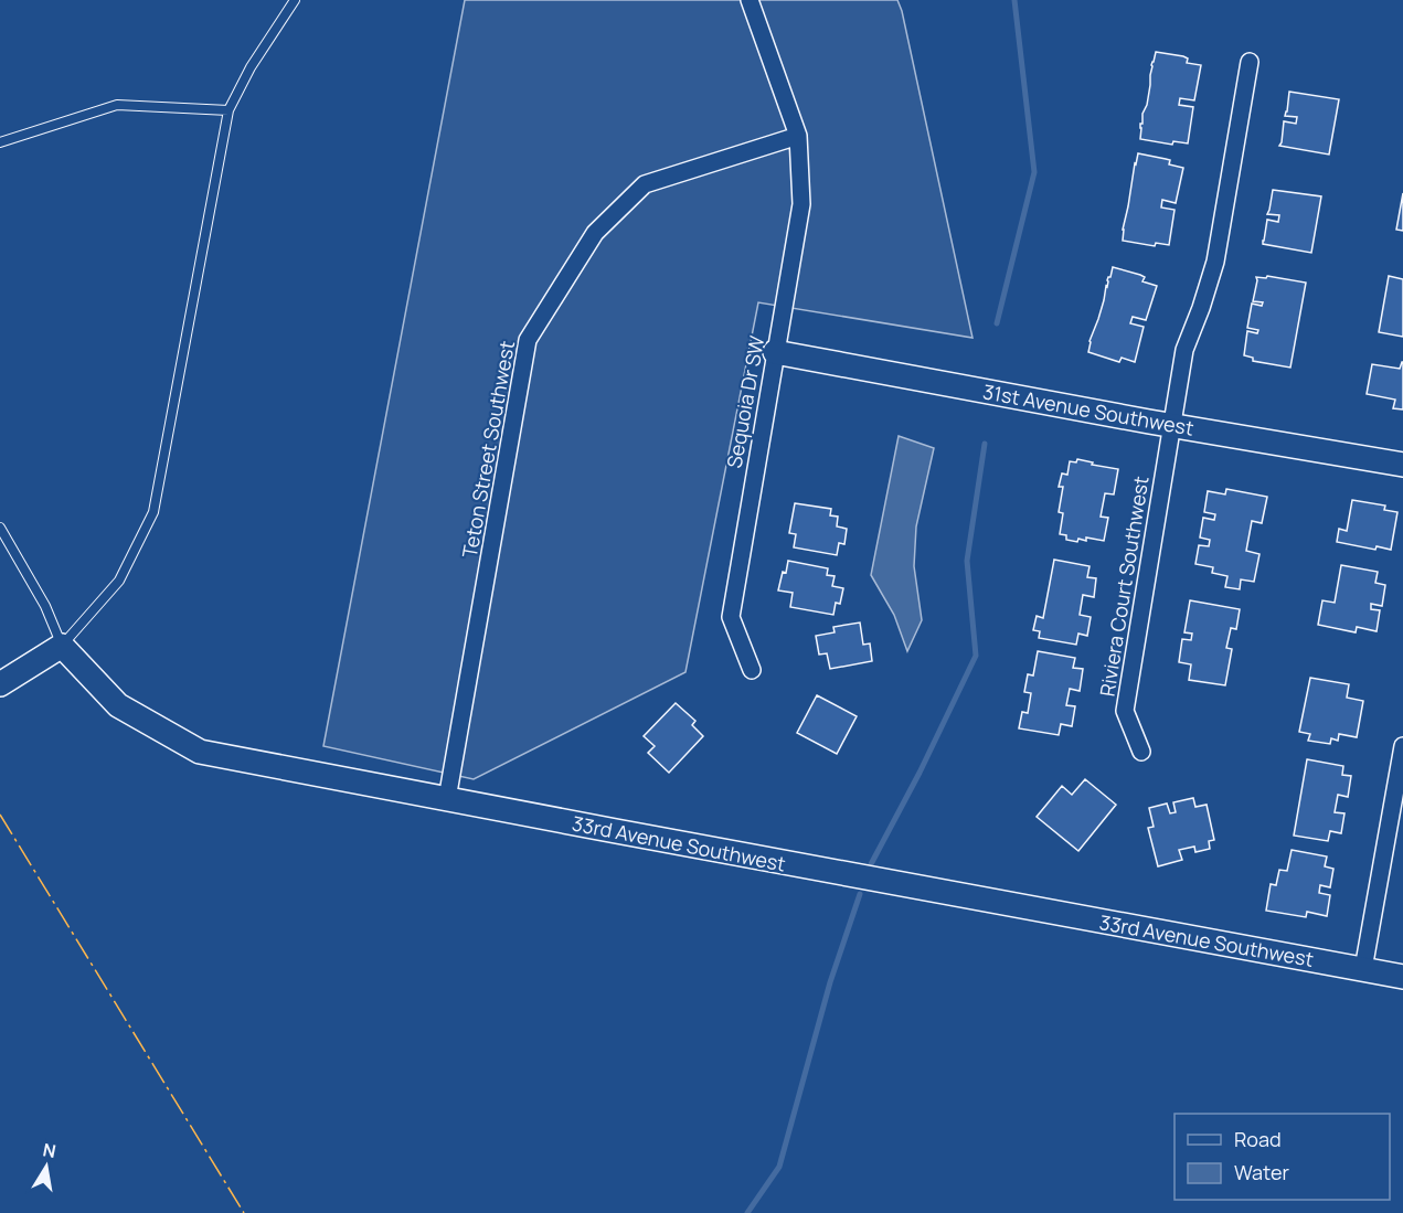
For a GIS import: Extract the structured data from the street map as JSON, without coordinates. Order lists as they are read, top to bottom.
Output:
{
  "streets": {
    "street": [
      "Sequoia Dr SW",
      "31st Avenue Southwest",
      "Teton Street Southwest",
      "Riviera Court Southwest",
      "33rd Avenue Southwest"
    ]
  },
  "crossings": [
    ["Sequoia Dr SW", "31st Avenue Southwest"],
    ["Sequoia Dr SW", "Teton Street Southwest"],
    ["31st Avenue Southwest", "Riviera Court Southwest"],
    ["Teton Street Southwest", "33rd Avenue Southwest"]
  ],
  "legend": ["Road", "Water"],
  "north": "top"
}
